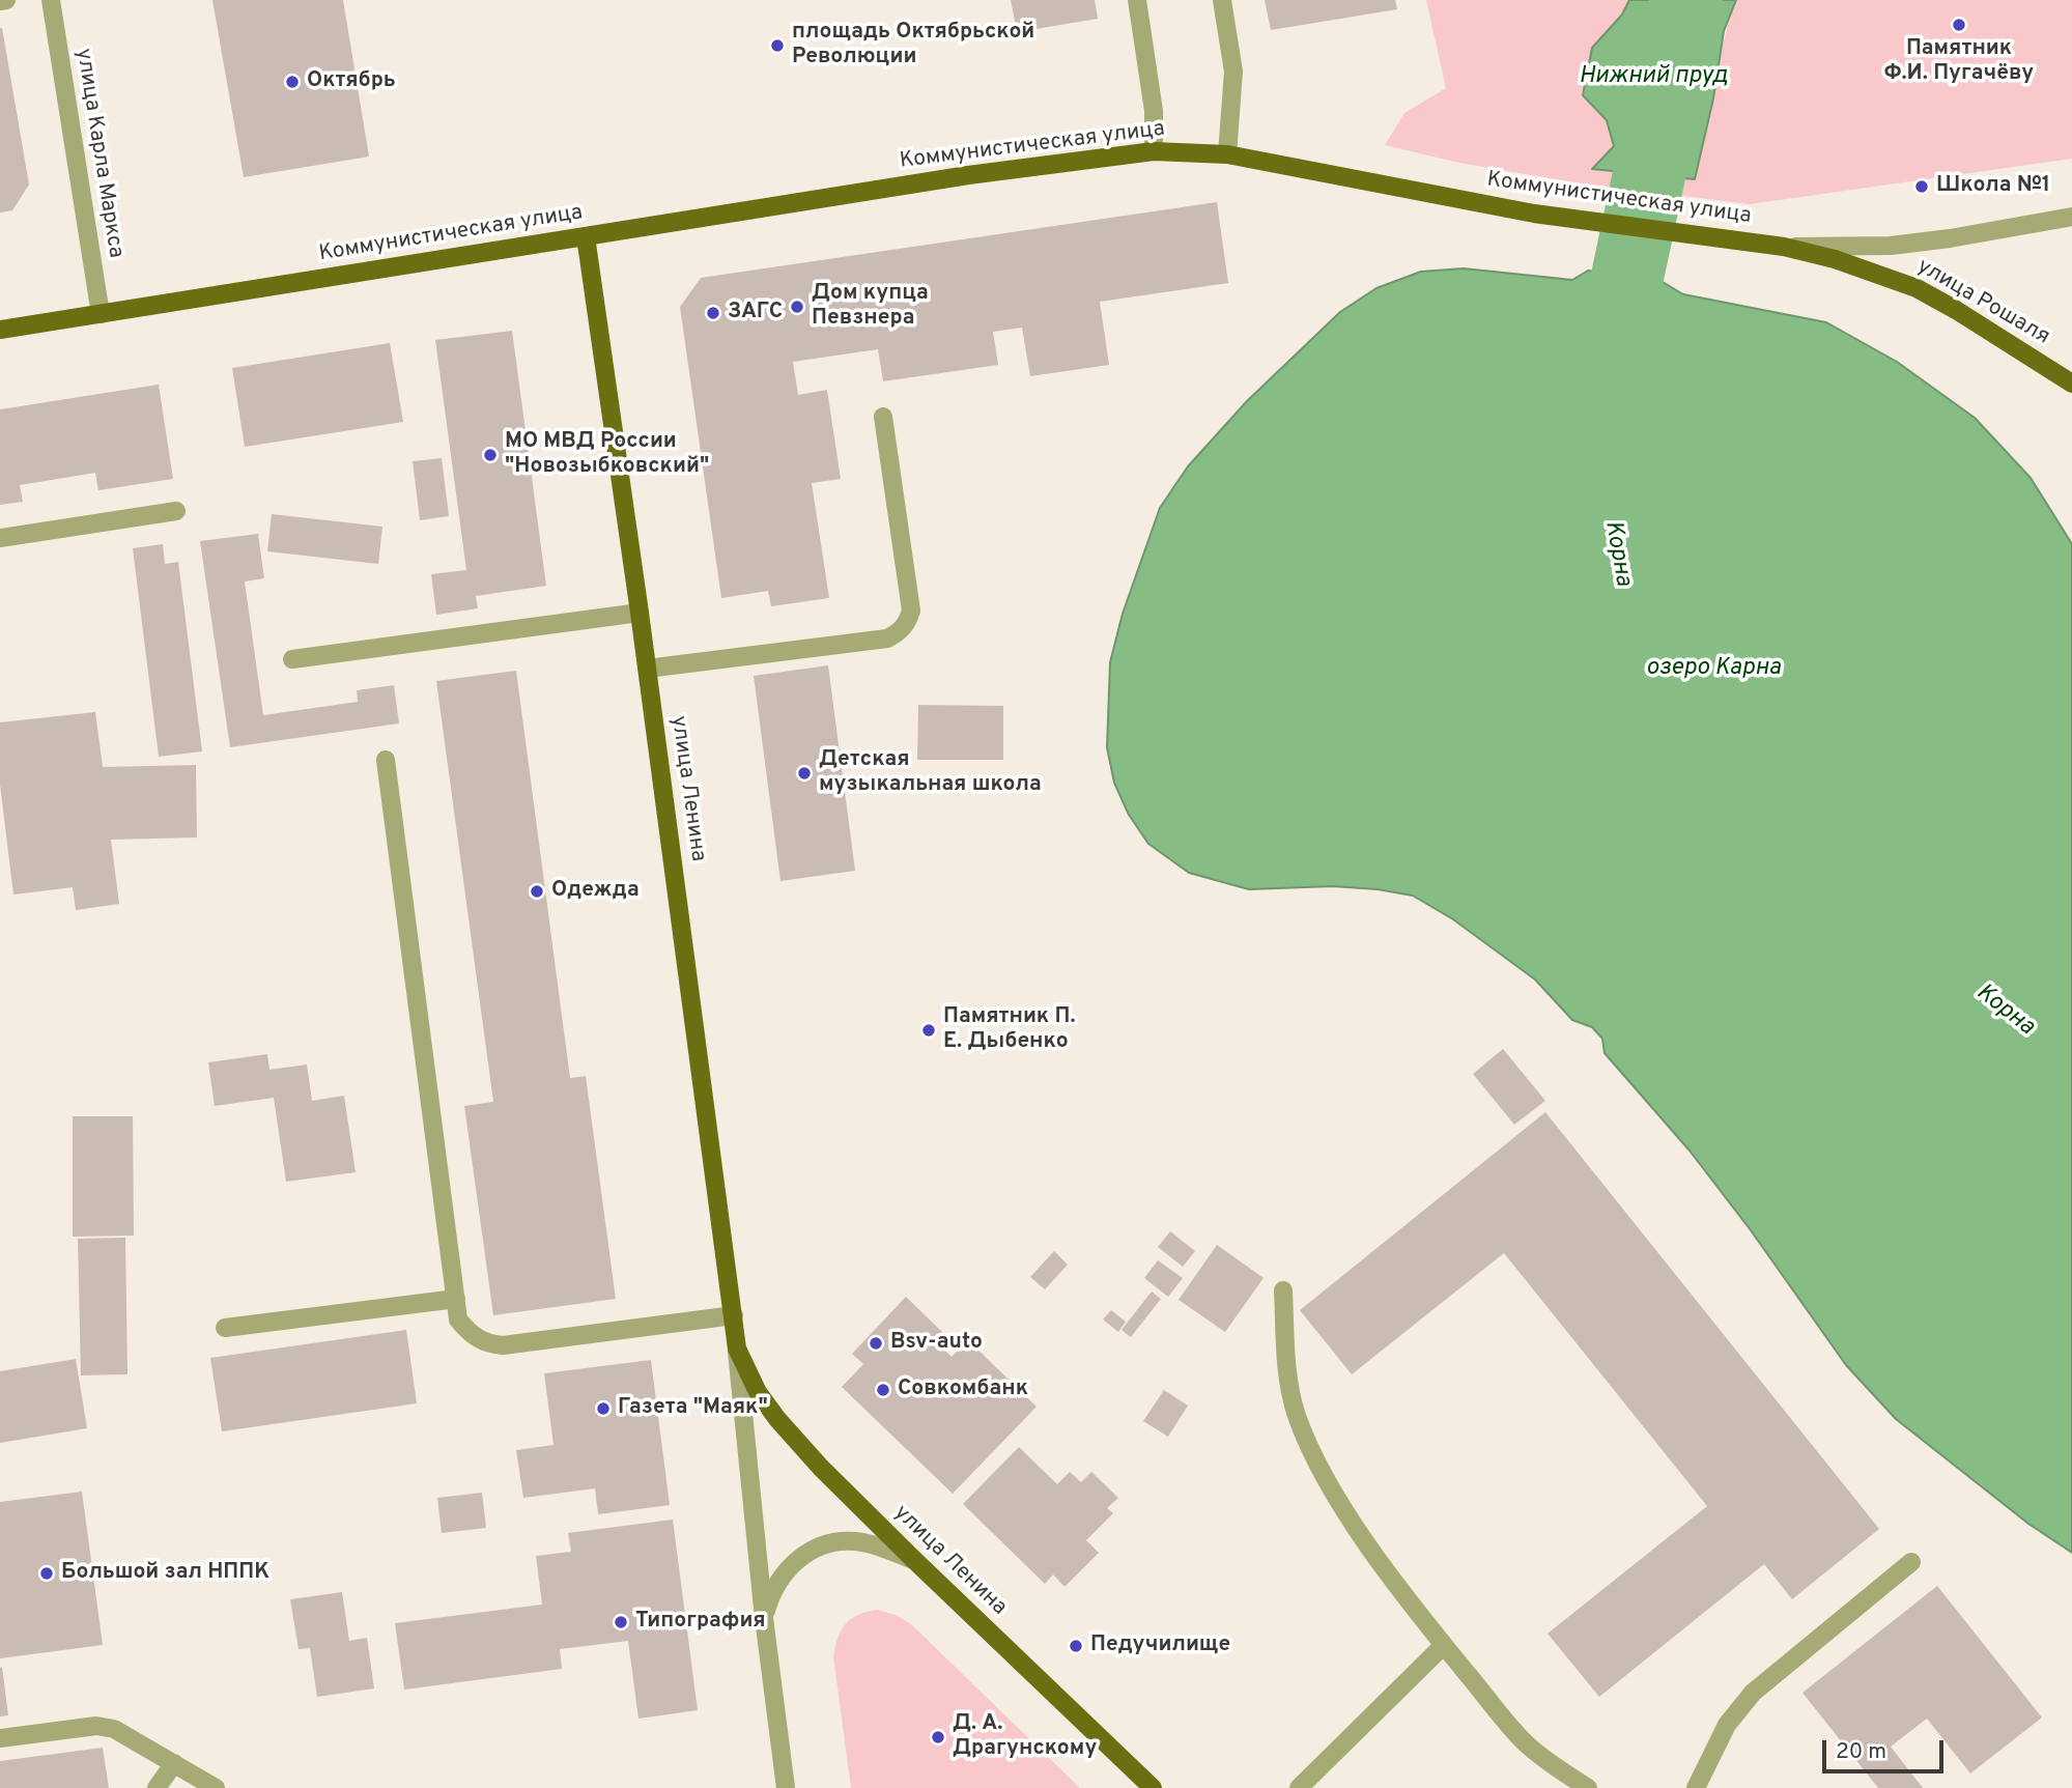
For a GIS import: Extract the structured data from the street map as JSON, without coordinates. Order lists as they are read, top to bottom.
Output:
{
  "streets": {
    "main road": ["Коммунистическая улица", "улица Рошаля", "улица Ленина"],
    "street": ["улица Карла Маркса"]
  },
  "crossings": [
    ["Коммунистическая улица", "улица Карла Маркса"],
    ["Коммунистическая улица", "улица Рошаля"],
    ["Коммунистическая улица", "улица Ленина"]
  ],
  "water": ["Нижний пруд", "Корна", "озеро Карна"],
  "places": [
    "Памятник Ф.И. Пугачёву",
    "площадь Октябрьской Революции",
    "Октябрь",
    "Школа №1",
    "Дом купца Певзнера",
    "ЗАГС",
    "МО МВД России \"Новозыбковский\"",
    "Детская музыкальная школа",
    "Одежда",
    "Памятник П. Е. Дыбенко",
    "Bsv-auto",
    "Совкомбанк",
    "Газета \"Маяк\"",
    "Большой зал НППК",
    "Типография",
    "Педучилище",
    "Д. А. Драгунскому"
  ],
  "scale_bar": "20 m"
}
